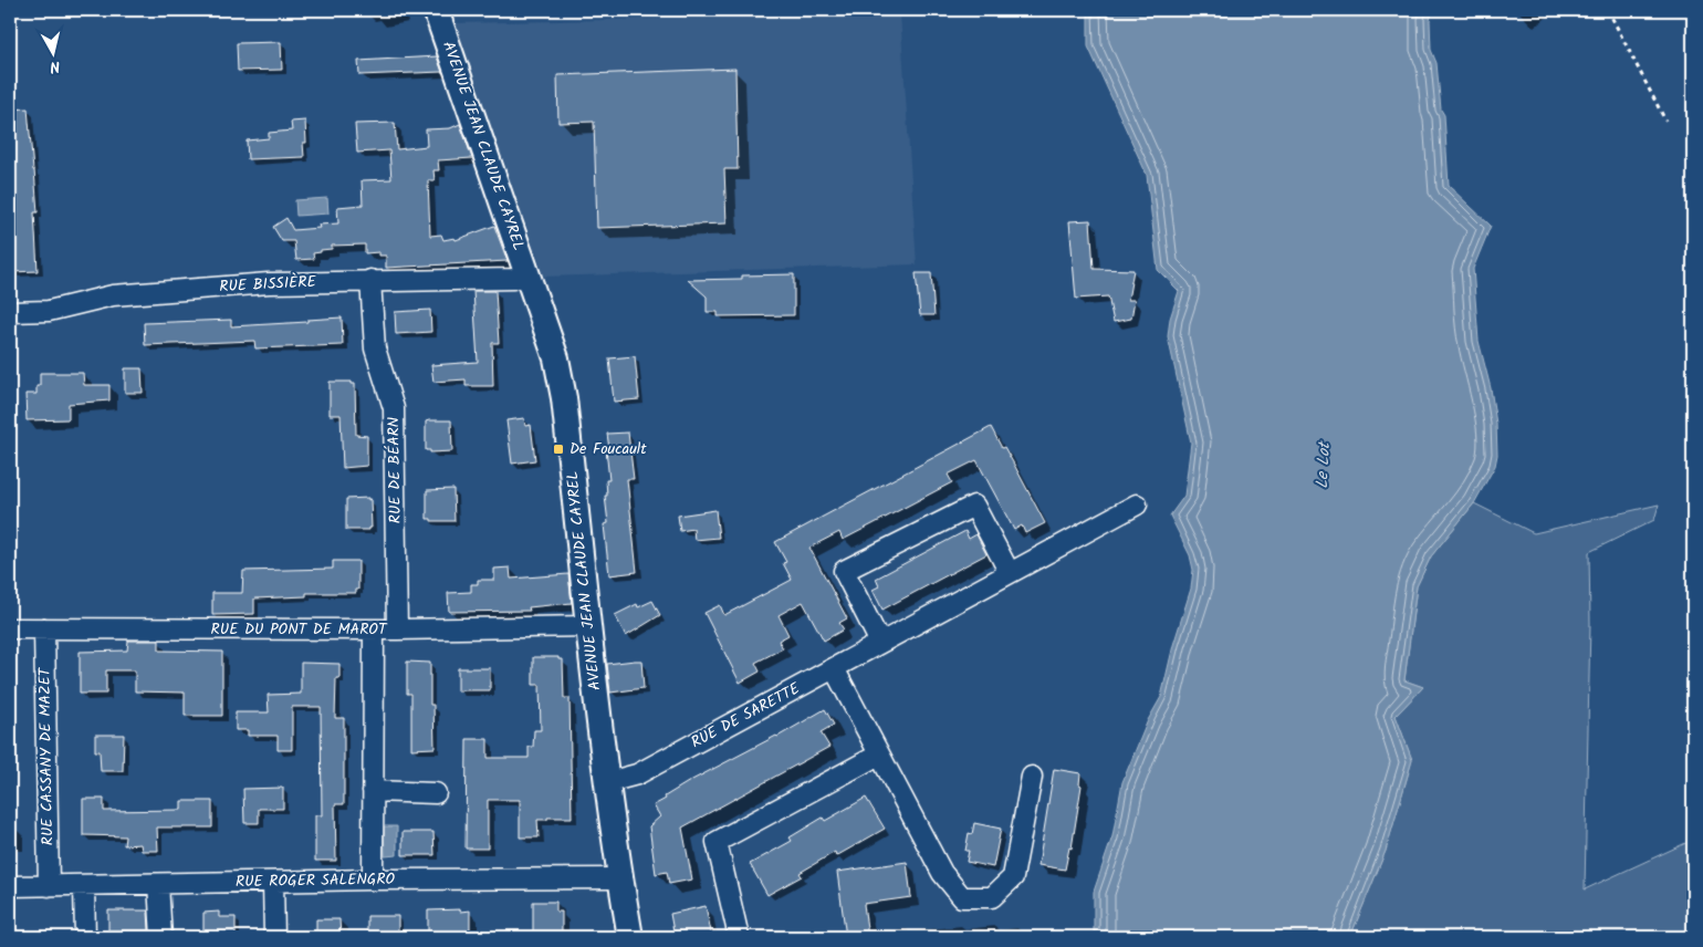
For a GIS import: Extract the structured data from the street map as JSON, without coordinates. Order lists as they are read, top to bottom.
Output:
{
  "streets": {
    "main road": ["AVENUE JEAN CLAUDE CAYREL"],
    "street": [
      "RUE BISSIÈRE",
      "RUE DE BÉARN",
      "RUE DU PONT DE MAROT",
      "RUE DE SARETTE",
      "RUE CASSANY DE MAZET",
      "RUE ROGER SALENGRO"
    ]
  },
  "crossings": [
    ["AVENUE JEAN CLAUDE CAYREL", "RUE BISSIÈRE"],
    ["AVENUE JEAN CLAUDE CAYREL", "RUE DU PONT DE MAROT"],
    ["AVENUE JEAN CLAUDE CAYREL", "RUE DE SARETTE"],
    ["AVENUE JEAN CLAUDE CAYREL", "RUE ROGER SALENGRO"],
    ["RUE BISSIÈRE", "RUE DE BÉARN"],
    ["RUE DE BÉARN", "RUE DU PONT DE MAROT"],
    ["RUE DU PONT DE MAROT", "RUE CASSANY DE MAZET"],
    ["RUE CASSANY DE MAZET", "RUE ROGER SALENGRO"]
  ],
  "water": ["Le Lot"],
  "places": {
    "transit": ["De Foucault"]
  },
  "north": "bottom"
}
